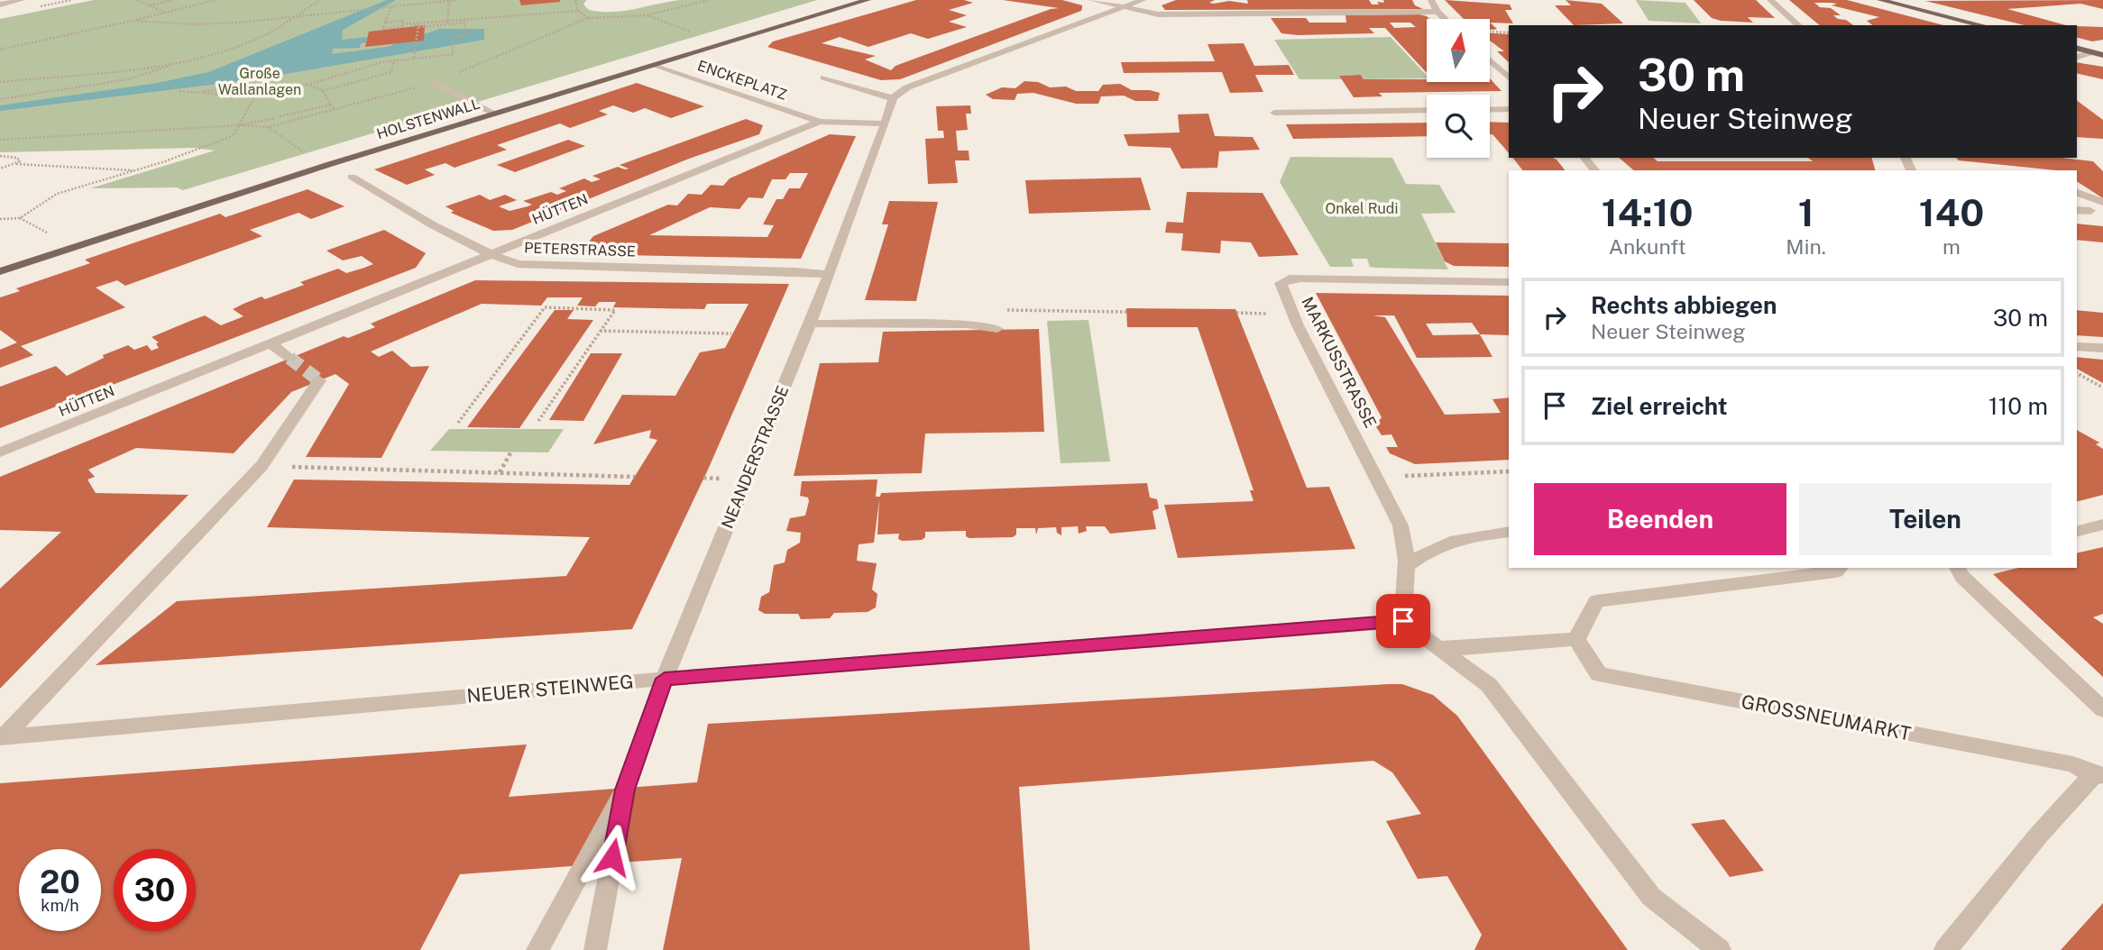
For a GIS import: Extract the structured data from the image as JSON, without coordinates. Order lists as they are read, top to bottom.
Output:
{
  "streets": {
    "main road": ["HOLSTENWALL"],
    "street": [
      "ENCKEPLATZ",
      "HÜTTEN",
      "PETERSTRASSE",
      "MARKUSSTRASSE",
      "NEANDERSTRASSE",
      "NEUER STEINWEG",
      "GROSSNEUMARKT"
    ]
  },
  "crossings": [
    ["ENCKEPLATZ", "HOLSTENWALL"],
    ["ENCKEPLATZ", "HÜTTEN"],
    ["HÜTTEN", "PETERSTRASSE"],
    ["HÜTTEN", "NEANDERSTRASSE"],
    ["PETERSTRASSE", "NEANDERSTRASSE"],
    ["NEANDERSTRASSE", "NEUER STEINWEG"]
  ],
  "parks": ["Große Wallanlagen", "Onkel Rudi"],
  "north": "top",
  "page": {
    "turn": ["30 m", "Neuer Steinweg"],
    "eta": [
      "14:10",
      "Ankunft",
      "1",
      "Min.",
      "140",
      "m"
    ],
    "list": [
      {
        "name": "Rechts abbiegen",
        "note": "Neuer Steinweg",
        "value": "30 m"
      },
      {
        "name": "Ziel erreicht",
        "value": "110 m"
      }
    ],
    "buttons": ["Beenden", "Teilen"],
    "speed": "20 km/h",
    "limit": "30"
  }
}
